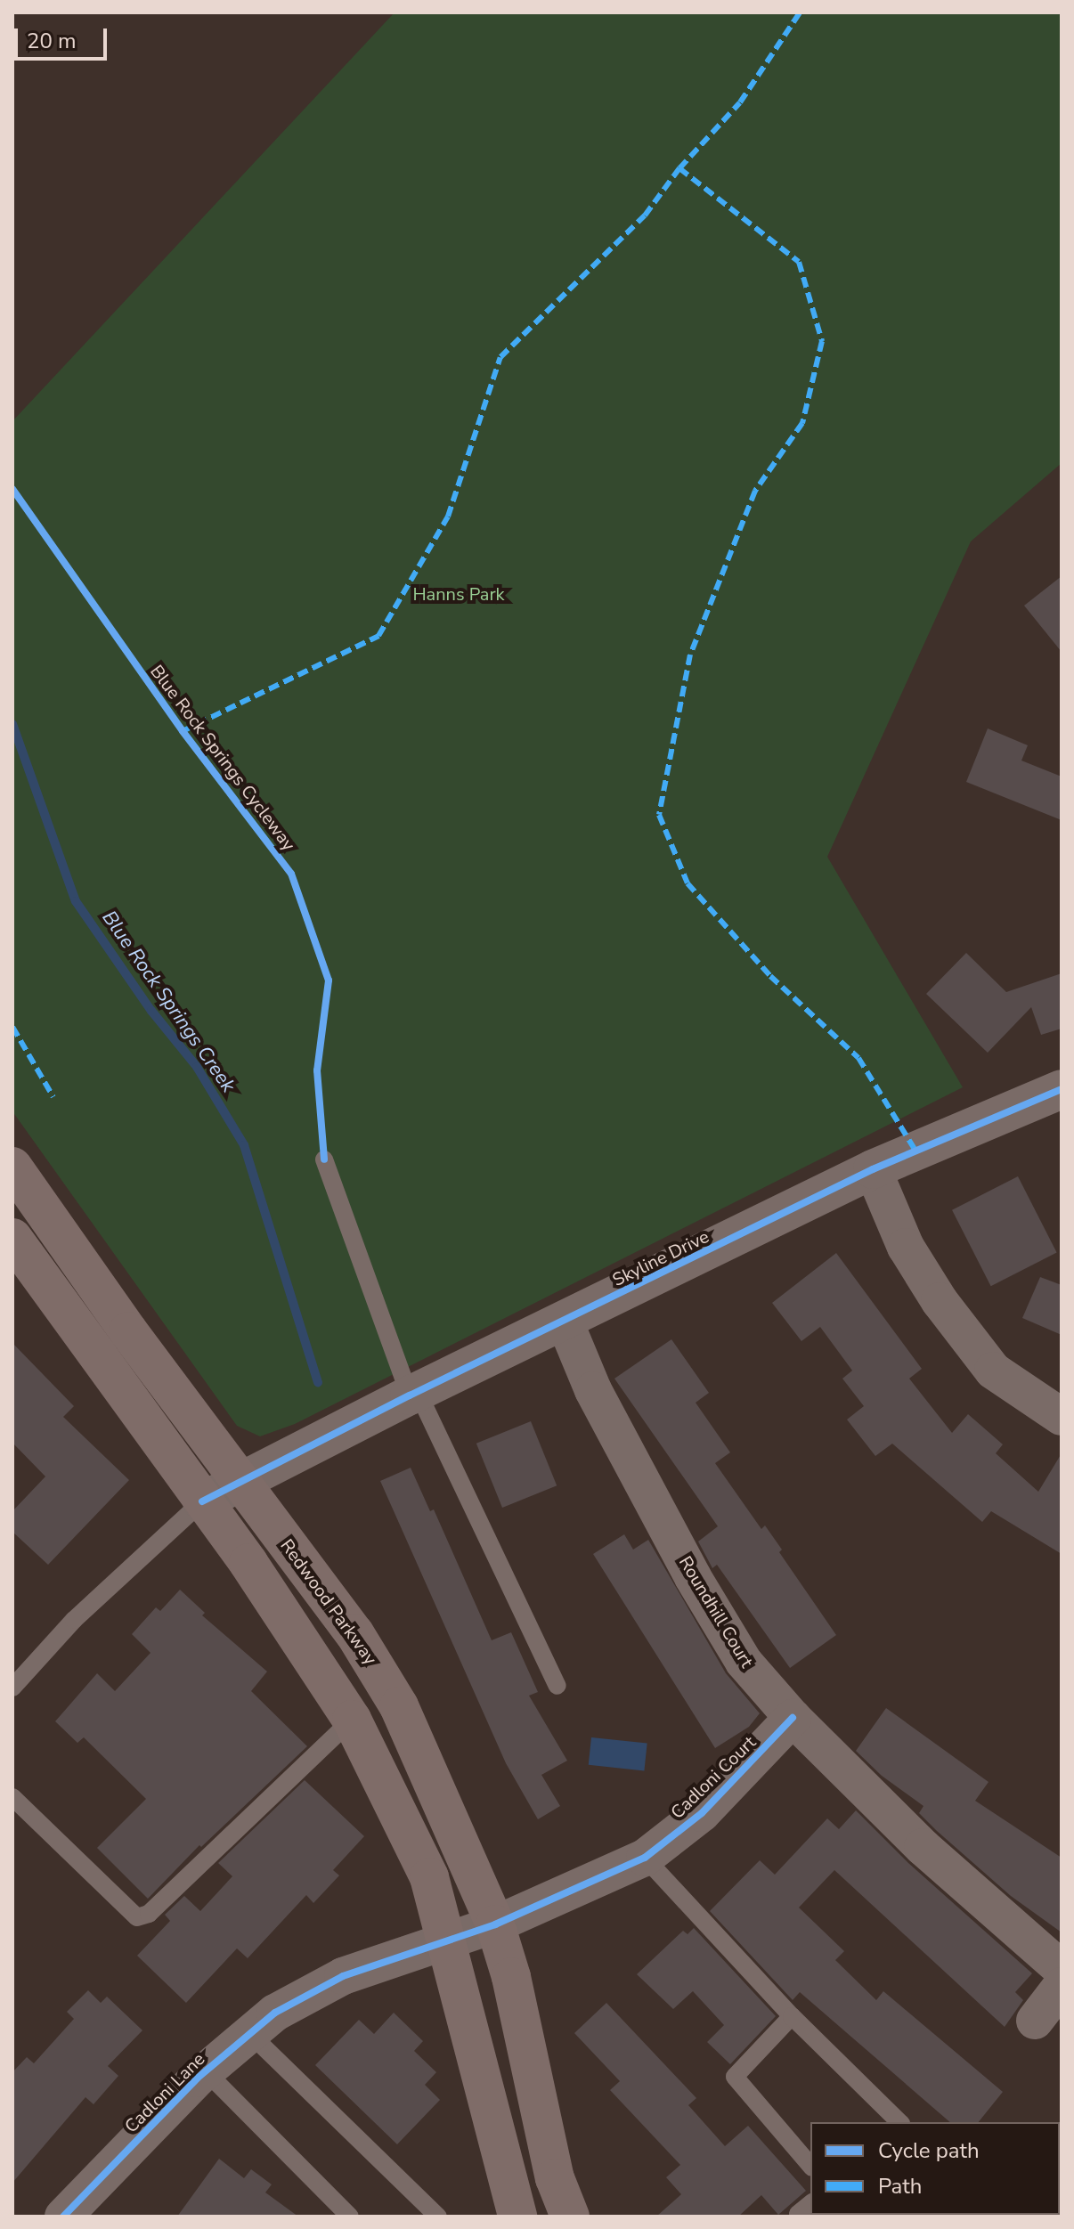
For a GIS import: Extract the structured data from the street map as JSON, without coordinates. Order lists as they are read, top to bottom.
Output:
{
  "streets": {
    "main road": ["Redwood Parkway"],
    "street": [
      "Skyline Drive",
      "Roundhill Court",
      "Cadloni Court",
      "Cadloni Lane"
    ],
    "cycle path": ["Blue Rock Springs Cycleway"]
  },
  "crossings": [
    ["Skyline Drive", "Redwood Parkway"],
    ["Skyline Drive", "Roundhill Court"],
    ["Redwood Parkway", "Cadloni Court"],
    ["Redwood Parkway", "Cadloni Lane"],
    ["Roundhill Court", "Cadloni Court"],
    ["Cadloni Court", "Cadloni Lane"]
  ],
  "water": ["Blue Rock Springs Creek"],
  "parks": ["Hanns Park"],
  "legend": ["Cycle path", "Path"],
  "scale_bar": "20 m"
}
